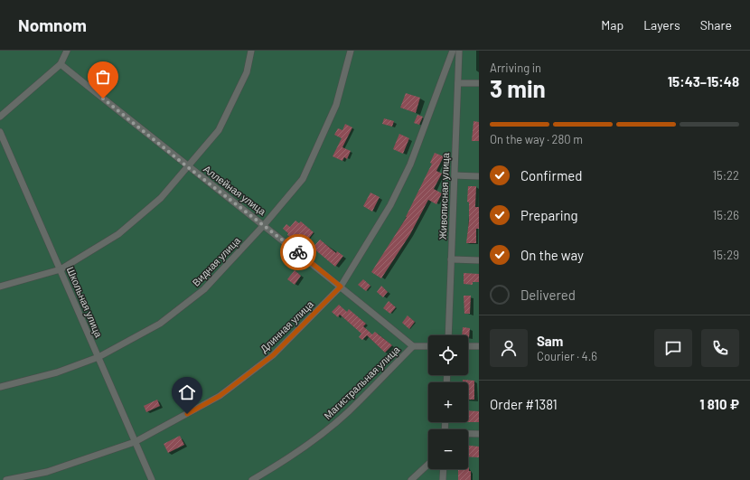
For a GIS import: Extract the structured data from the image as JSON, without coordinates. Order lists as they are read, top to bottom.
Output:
{
  "streets": {
    "street": [
      "Аллейная улица",
      "Живописная улица",
      "Видная улица",
      "Школьная улица",
      "Длинная улица",
      "Магистральная улица"
    ]
  },
  "crossings": [
    ["Аллейная улица", "Видная улица"],
    ["Аллейная улица", "Длинная улица"],
    ["Аллейная улица", "Магистральная улица"],
    ["Видная улица", "Школьная улица"],
    ["Школьная улица", "Длинная улица"]
  ],
  "page": {
    "header": "Nomnom",
    "nav": ["Map", "Layers", "Share"],
    "heading": ["3 min", "Arriving in", "15:43–15:48"],
    "panel": [
      "Sam",
      "Courier · 4.6",
      "Order #1381",
      "1 810 ₽"
    ],
    "bar": "On the way · 280 m",
    "list": [
      ["Confirmed", "15:22"],
      ["Preparing", "15:26"],
      ["On the way", "15:29"],
      "Delivered"
    ],
    "map_buttons": ["+", "−"]
  }
}
